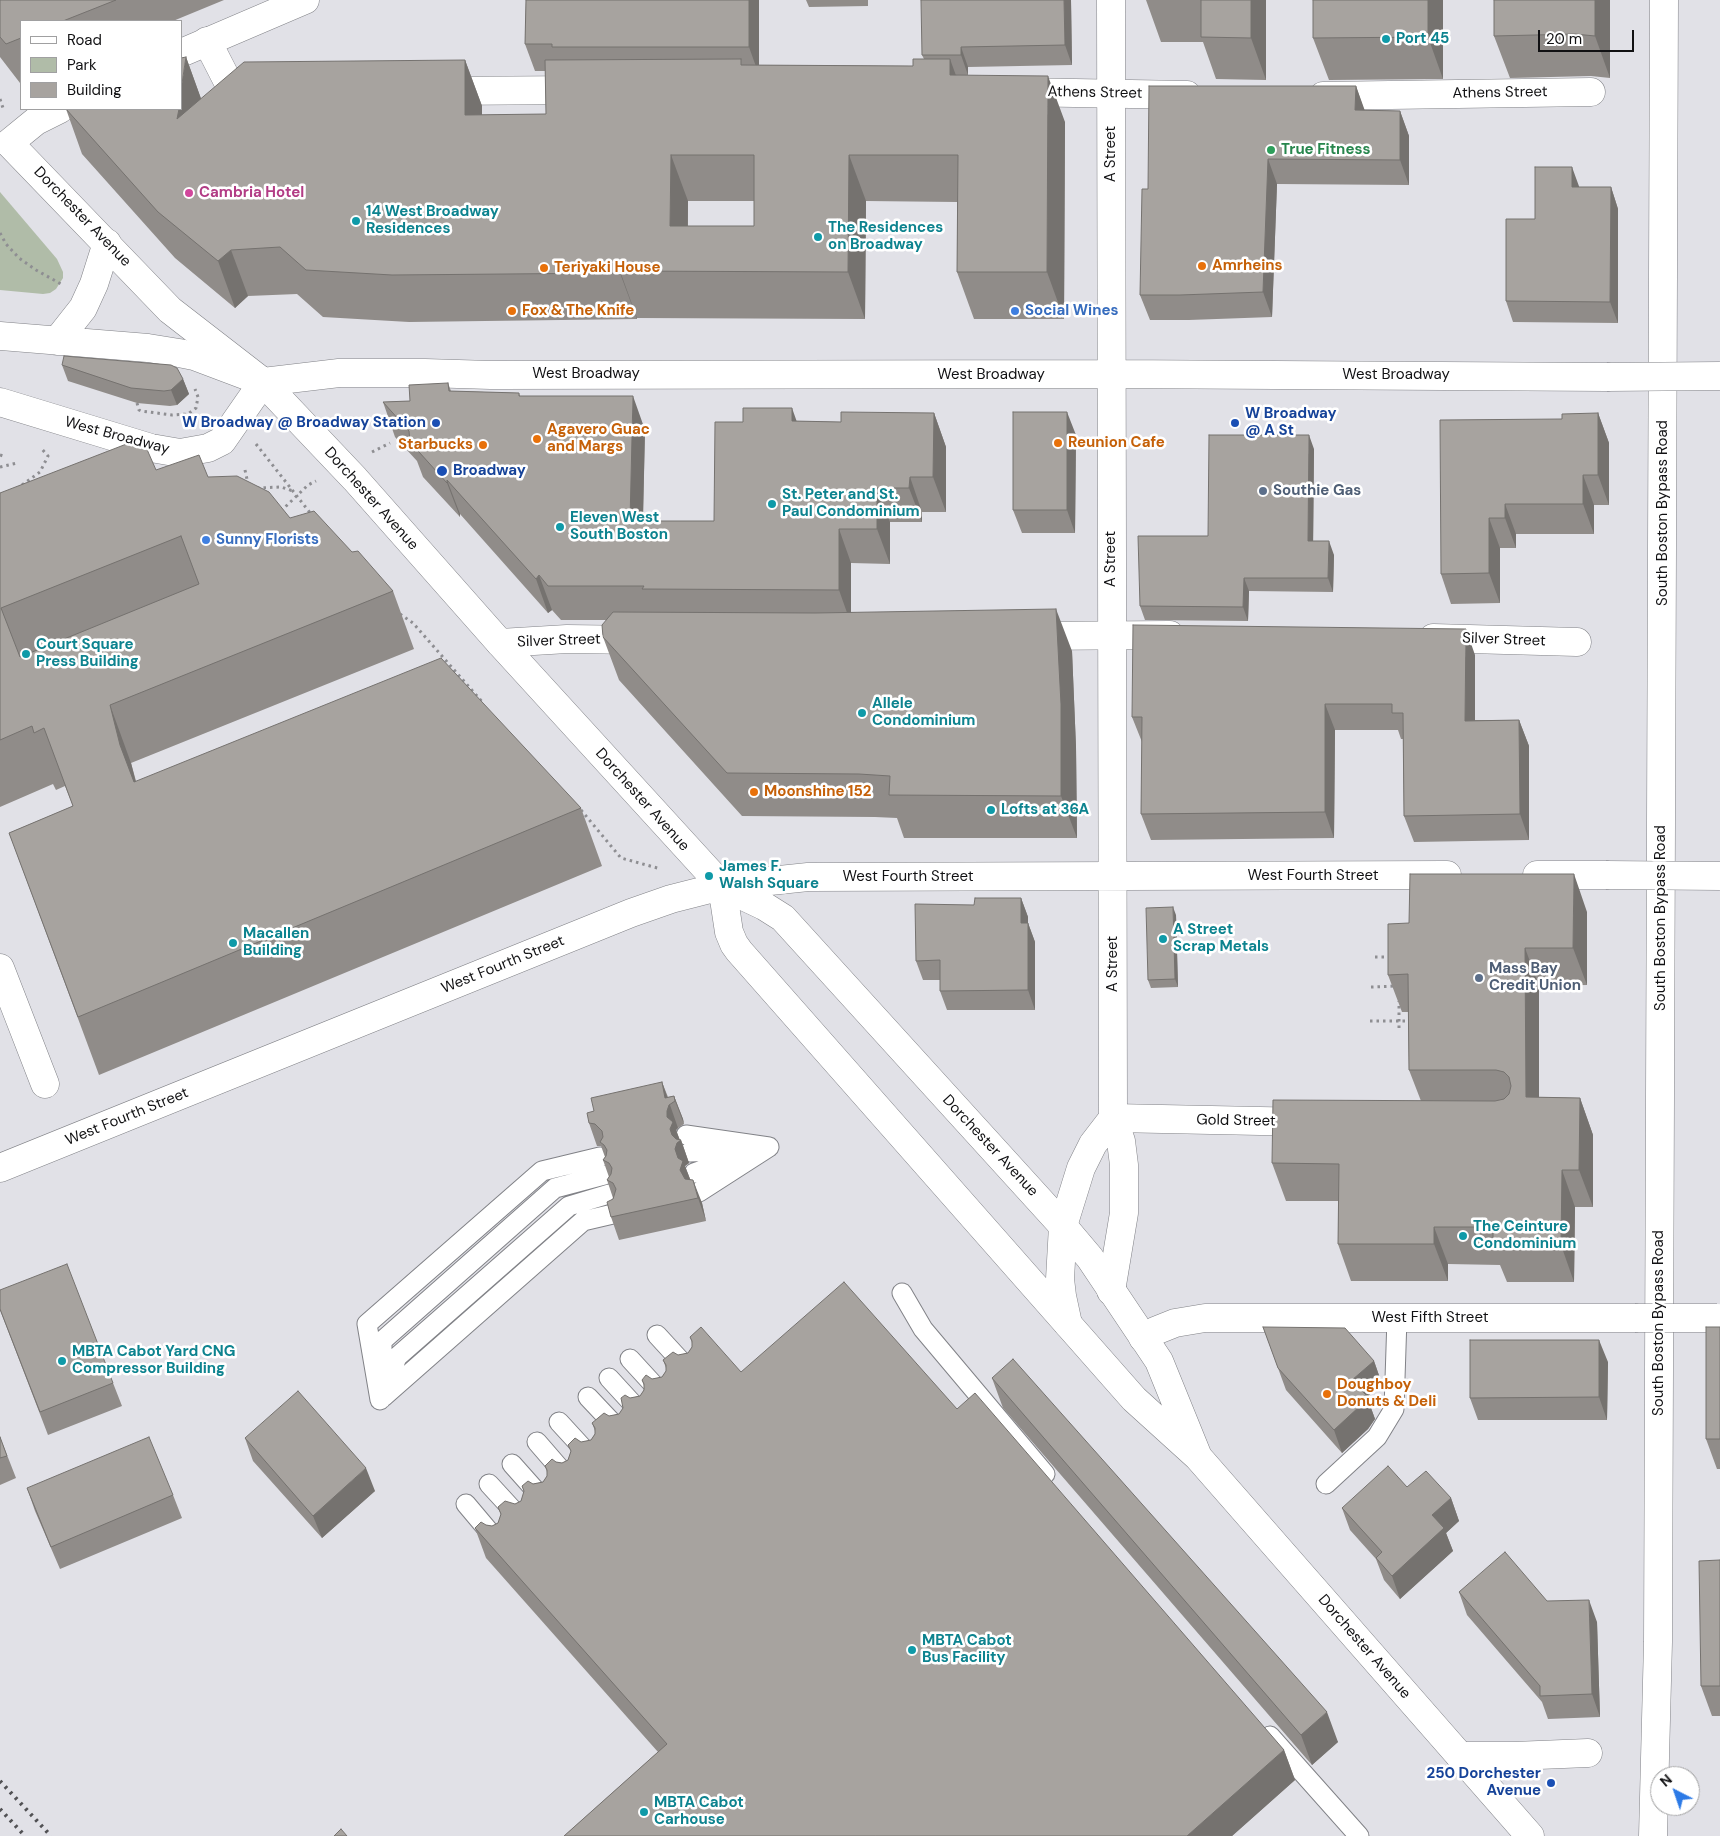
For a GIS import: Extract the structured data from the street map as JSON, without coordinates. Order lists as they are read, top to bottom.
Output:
{
  "streets": {
    "main road": [
      "Athens Street",
      "A Street",
      "Dorchester Avenue",
      "West Broadway",
      "South Boston Bypass Road",
      "Silver Street",
      "West Fourth Street",
      "Gold Street",
      "West Fifth Street"
    ]
  },
  "crossings": [
    ["Athens Street", "A Street"],
    ["A Street", "Dorchester Avenue"],
    ["A Street", "West Broadway"],
    ["A Street", "West Fourth Street"],
    ["A Street", "Gold Street"],
    ["Dorchester Avenue", "West Broadway"],
    ["Dorchester Avenue", "Silver Street"],
    ["Dorchester Avenue", "West Fourth Street"],
    ["Dorchester Avenue", "West Fifth Street"]
  ],
  "places": [
    "Port 45",
    "True Fitness",
    "Cambria Hotel",
    "14 West Broadway Residences",
    "The Residences on Broadway",
    "Amrheins",
    "Teriyaki House",
    "Fox & The Knife",
    "Social Wines",
    "W Broadway @ Broadway Station",
    "W Broadway @ A St",
    "Agavero Guac and Margs",
    "Reunion Cafe",
    "Starbucks",
    "Broadway",
    "Southie Gas",
    "St. Peter and St. Paul Condominium",
    "Eleven West South Boston",
    "Sunny Florists",
    "Court Square Press Building",
    "Allele Condominium",
    "Moonshine 152",
    "Lofts at 36A",
    "James F. Walsh Square",
    "A Street Scrap Metals",
    "Macallen Building",
    "Mass Bay Credit Union",
    "The Ceinture Condominium",
    "MBTA Cabot Yard CNG Compressor Building",
    "Doughboy Donuts & Deli",
    "MBTA Cabot Bus Facility",
    "250 Dorchester Avenue",
    "MBTA Cabot Carhouse"
  ],
  "legend": ["Road", "Park", "Building"],
  "scale_bar": "20 m",
  "north": "top left"
}
